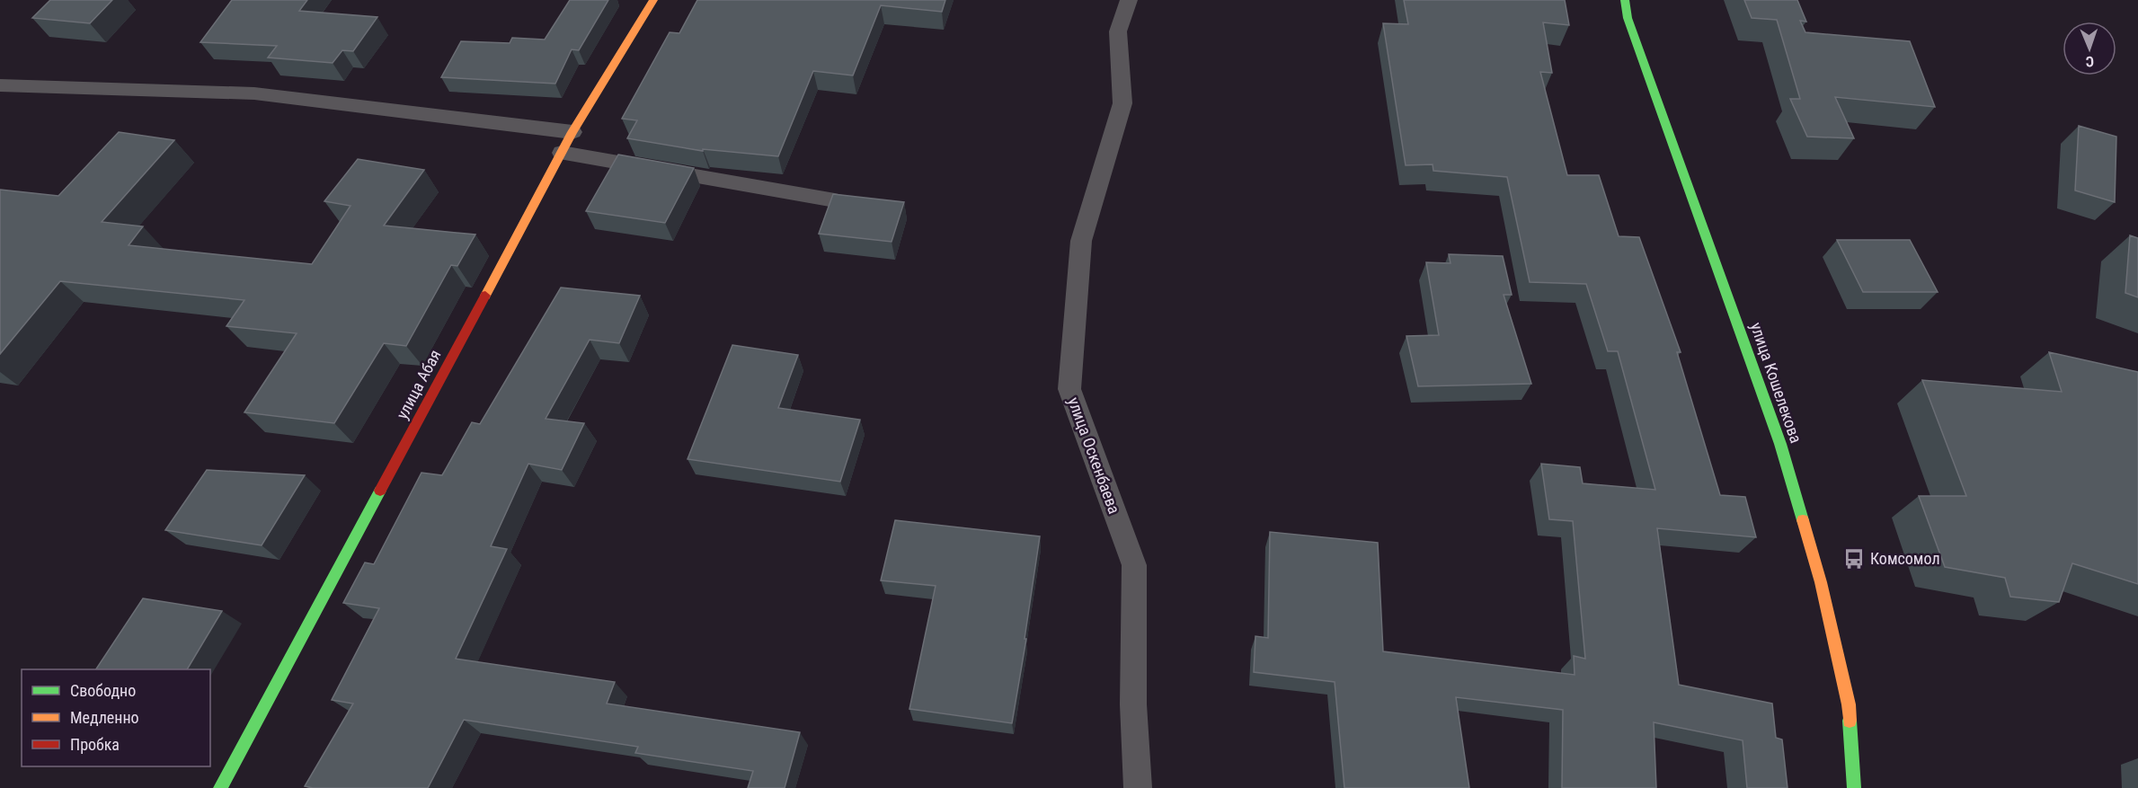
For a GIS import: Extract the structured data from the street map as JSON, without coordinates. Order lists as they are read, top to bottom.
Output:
{
  "streets": {
    "street": ["улица Кошелекова", "улица Абая"],
    "lane": ["улица Оскенбаева"]
  },
  "places": {
    "bus stop": ["Комсомол"]
  },
  "legend": ["Свободно", "Медленно", "Пробка"],
  "north": "bottom"
}
